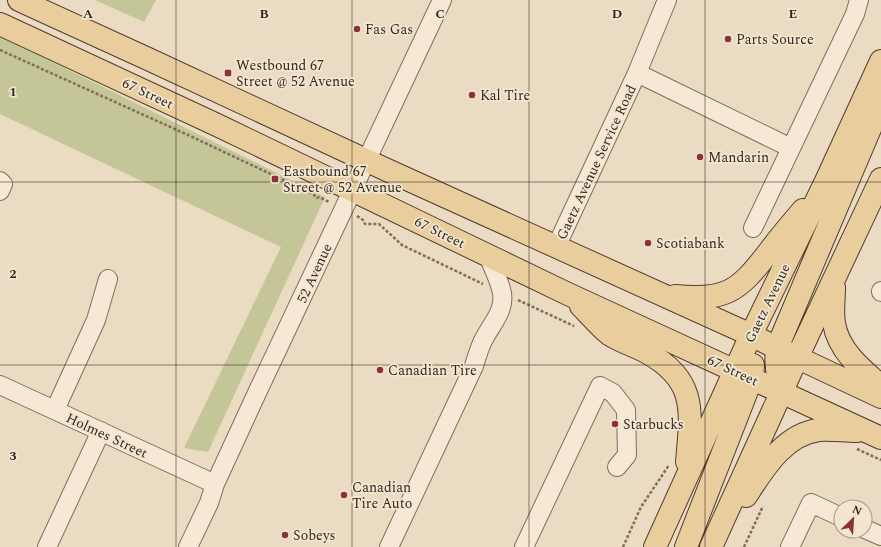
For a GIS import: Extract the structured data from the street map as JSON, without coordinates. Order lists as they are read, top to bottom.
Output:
{
  "streets": {
    "main road": ["67 Street", "Gaetz Avenue"],
    "street": ["Gaetz Avenue Service Road", "52 Avenue", "Holmes Street"]
  },
  "crossings": [
    ["67 Street", "52 Avenue"],
    ["52 Avenue", "Holmes Street"]
  ],
  "places": {
    "other": [
      "Fas Gas",
      "Parts Source",
      "Kal Tire",
      "Mandarin",
      "Scotiabank",
      "Canadian Tire",
      "Starbucks",
      "Canadian Tire Auto",
      "Sobeys"
    ],
    "transit": ["Westbound 67 Street @ 52 Avenue", "Eastbound 67 Street @ 52 Avenue"]
  },
  "north": "top right",
  "grid": {
    "columns": [
      "A",
      "B",
      "C",
      "D",
      "E"
    ],
    "rows": ["1", "2", "3"]
  }
}
